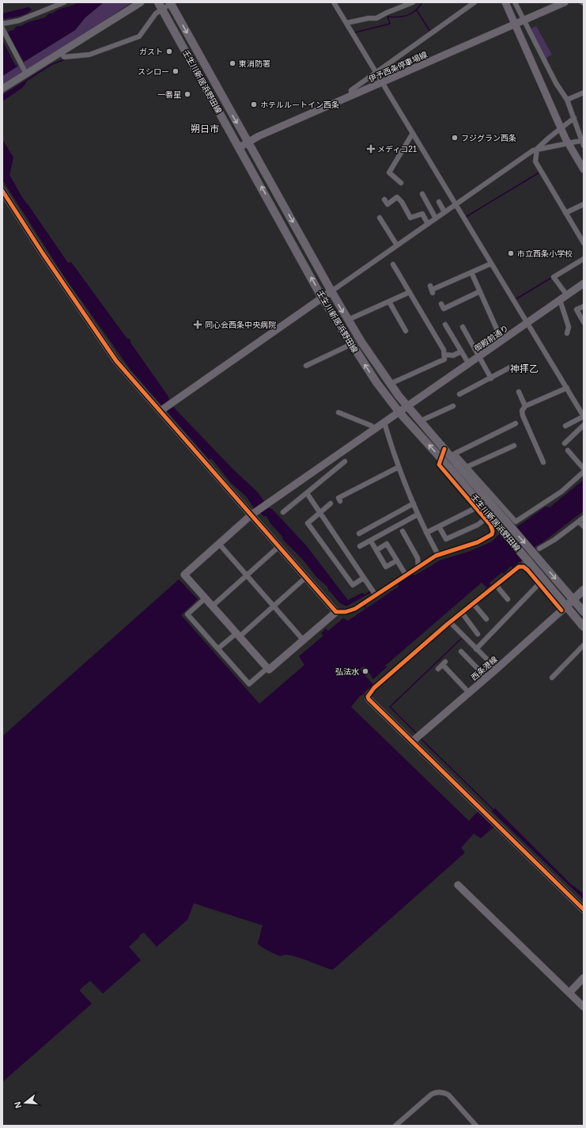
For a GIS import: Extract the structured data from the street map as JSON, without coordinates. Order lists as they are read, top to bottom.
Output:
{
  "streets": {
    "main road": ["壬生川新居浜野田線"],
    "street": ["伊予西条停車場線", "御殿前通り", "西条港線"]
  },
  "crossings": [
    ["伊予西条停車場線", "壬生川新居浜野田線"],
    ["壬生川新居浜野田線", "御殿前通り"],
    ["壬生川新居浜野田線", "西条港線"]
  ],
  "districts": ["朔日市", "神拝乙"],
  "places": {
    "other": [
      "ガスト",
      "東消防署",
      "スシロー",
      "一番星",
      "ホテルルートイン西条",
      "フジグラン西条",
      "市立西条小学校",
      "弘法水"
    ],
    "health": ["メディコ21", "同心会西条中央病院"]
  },
  "north": "left"
}
